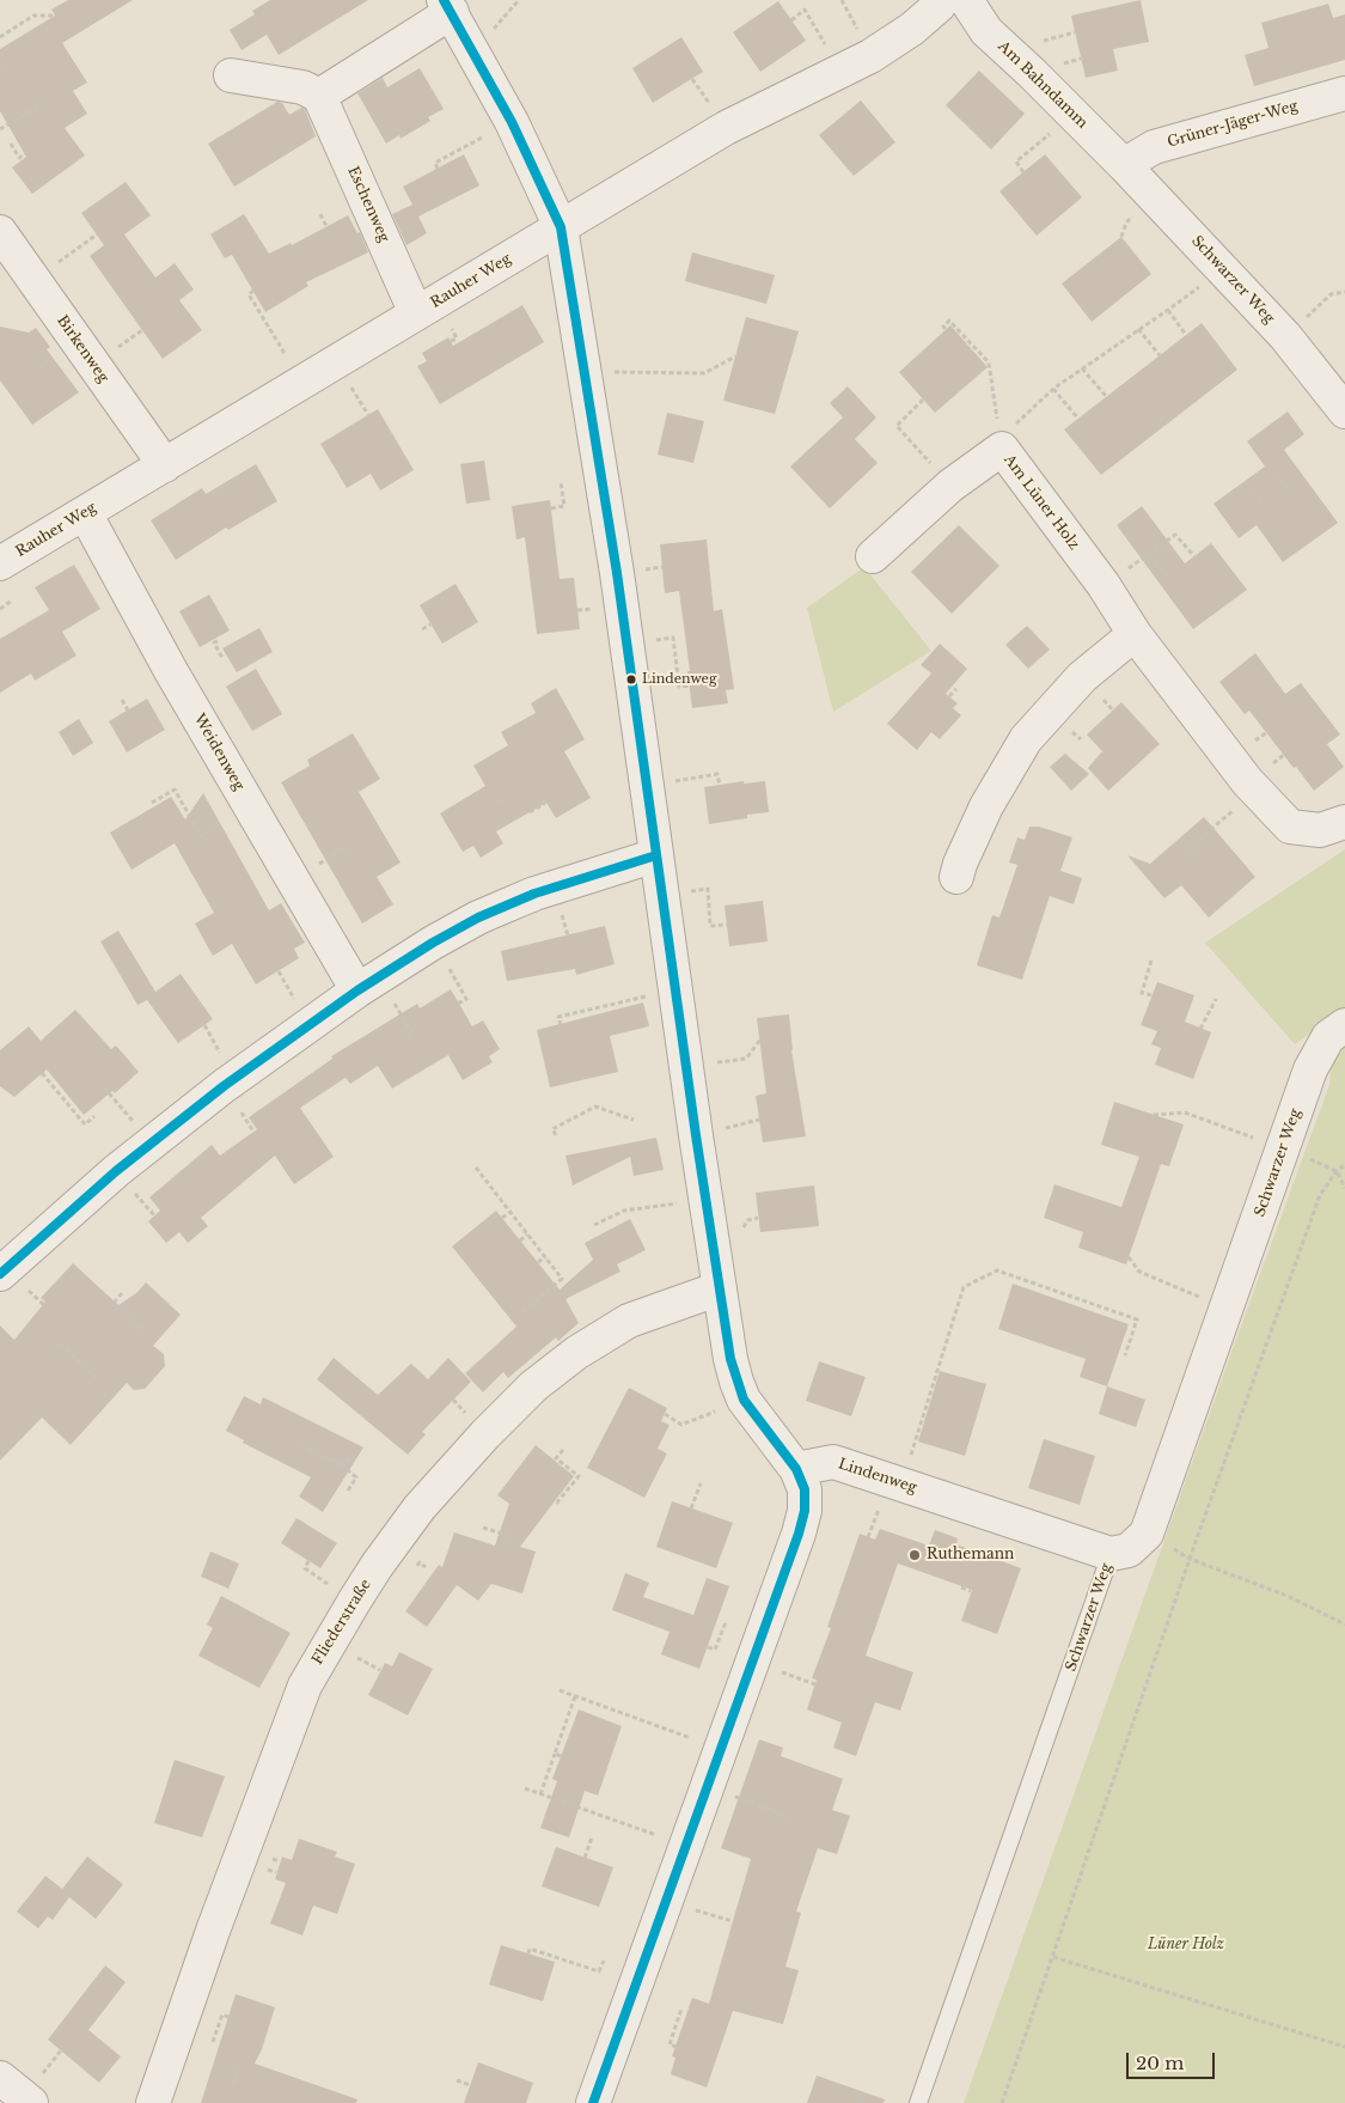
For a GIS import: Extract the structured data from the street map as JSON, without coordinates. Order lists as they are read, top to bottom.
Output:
{
  "streets": {
    "street": [
      "Am Bahndamm",
      "Grüner-Jäger-Weg",
      "Eschenweg",
      "Schwarzer Weg",
      "Rauher Weg",
      "Birkenweg",
      "Am Lüner Holz",
      "Weidenweg",
      "Lindenweg",
      "Fliederstraße"
    ]
  },
  "crossings": [
    ["Am Bahndamm", "Grüner-Jäger-Weg"],
    ["Am Bahndamm", "Schwarzer Weg"],
    ["Grüner-Jäger-Weg", "Schwarzer Weg"],
    ["Eschenweg", "Rauher Weg"],
    ["Schwarzer Weg", "Lindenweg"],
    ["Rauher Weg", "Birkenweg"],
    ["Rauher Weg", "Weidenweg"]
  ],
  "parks": ["Lüner Holz"],
  "places": ["Lindenweg", "Ruthemann"],
  "scale_bar": "20 m"
}
